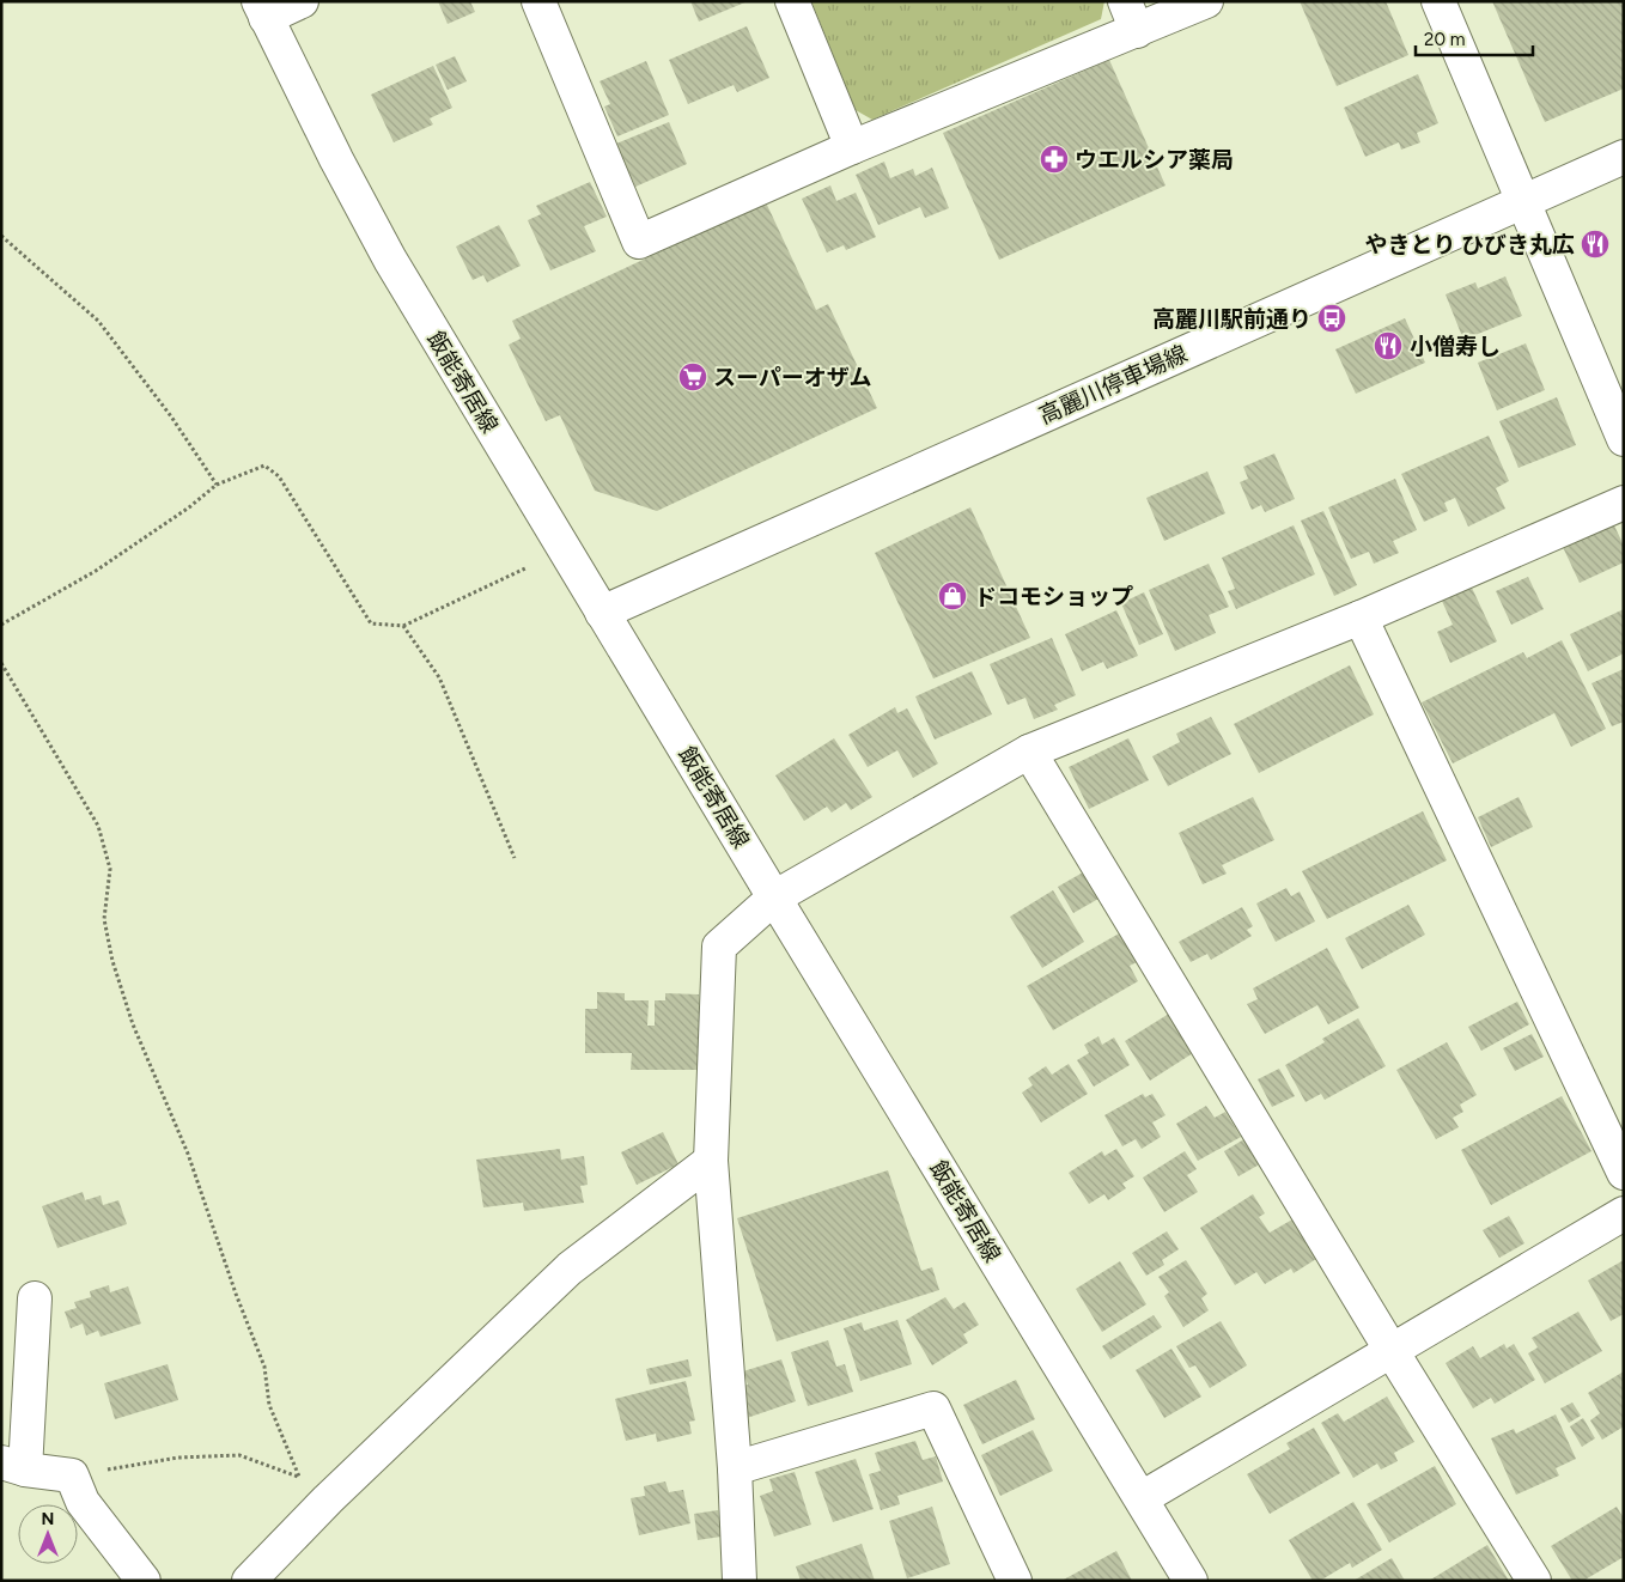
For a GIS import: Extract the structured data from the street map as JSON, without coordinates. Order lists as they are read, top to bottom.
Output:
{
  "streets": {
    "street": ["飯能寄居線", "高麗川停車場線"]
  },
  "crossings": [
    ["飯能寄居線", "高麗川停車場線"]
  ],
  "places": {
    "pharmacy": ["ウエルシア薬局"],
    "restaurant": ["やきとり ひびき丸広", "小僧寿し"],
    "bus stop": ["高麗川駅前通り"],
    "supermarket": ["スーパーオザム"],
    "shop": ["ドコモショップ"]
  },
  "scale_bar": "20 m",
  "north": "top"
}
